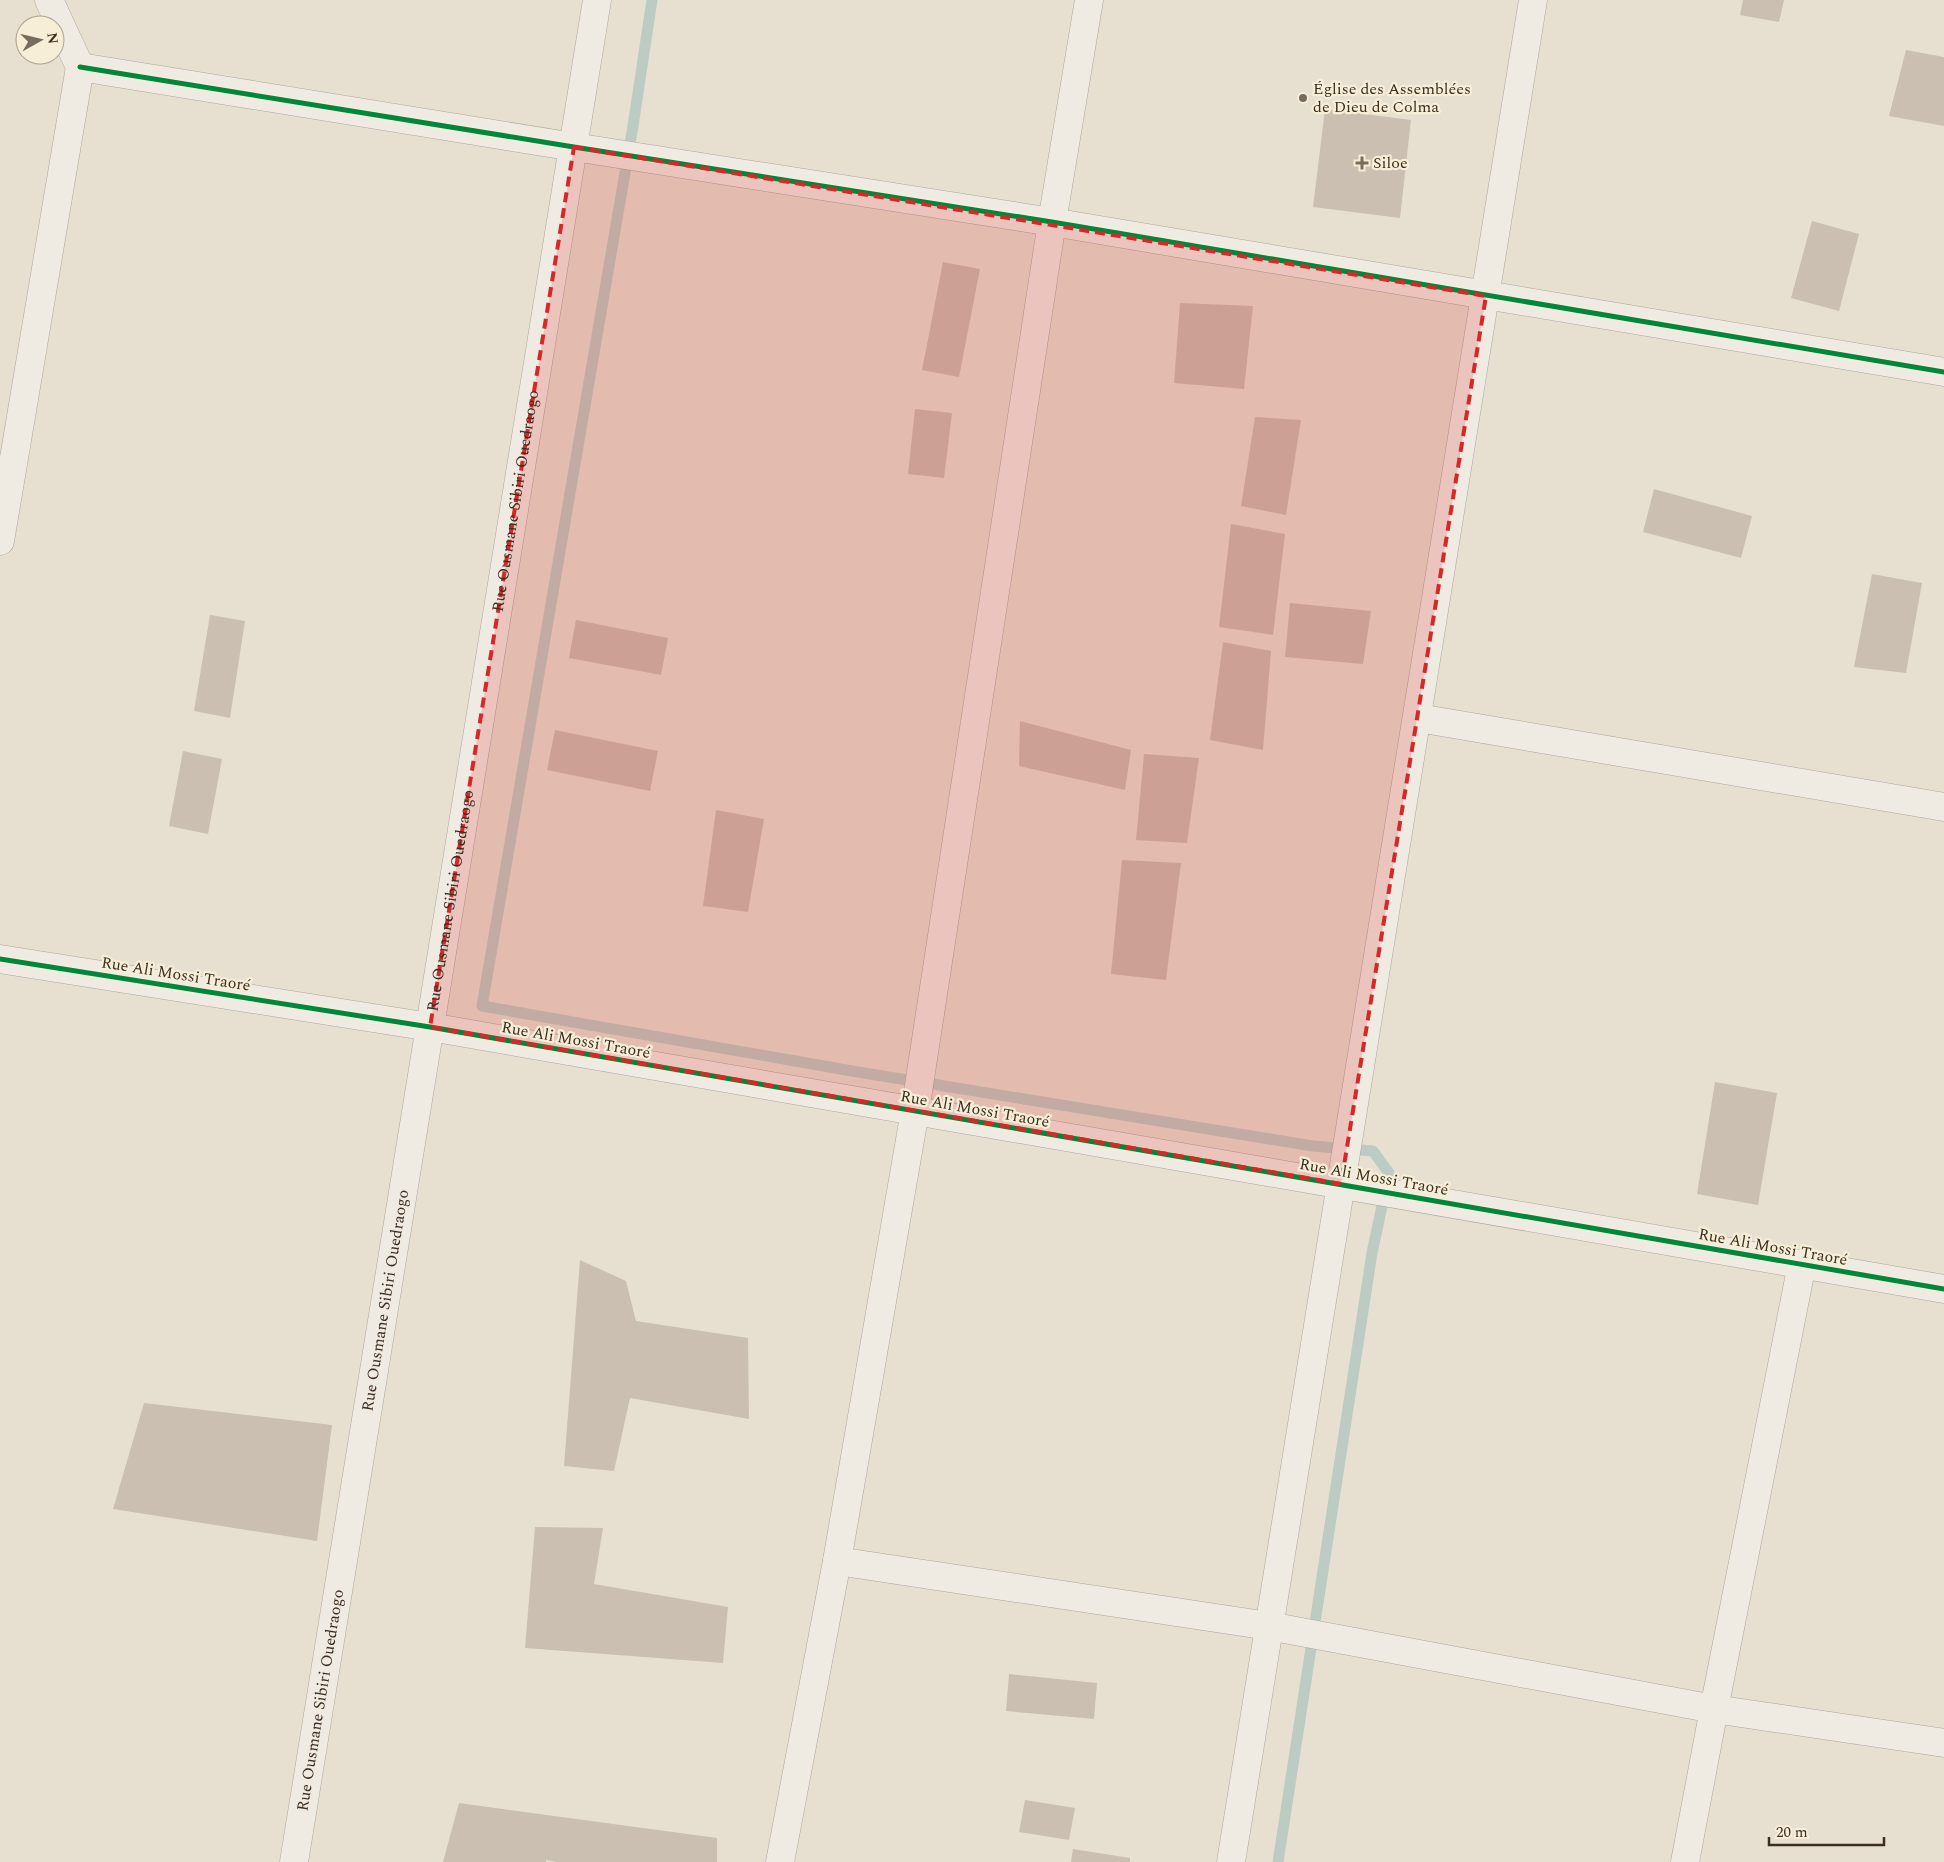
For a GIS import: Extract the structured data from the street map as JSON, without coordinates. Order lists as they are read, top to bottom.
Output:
{
  "streets": {
    "street": ["Rue Ousmane Sibiri Ouedraogo", "Rue Ali Mossi Traoré"]
  },
  "crossings": [
    ["Rue Ousmane Sibiri Ouedraogo", "Rue Ali Mossi Traoré"]
  ],
  "places": {
    "other": ["Église des Assemblées de Dieu de Colma"],
    "health": ["Siloe"]
  },
  "scale_bar": "20 m",
  "north": "right"
}
